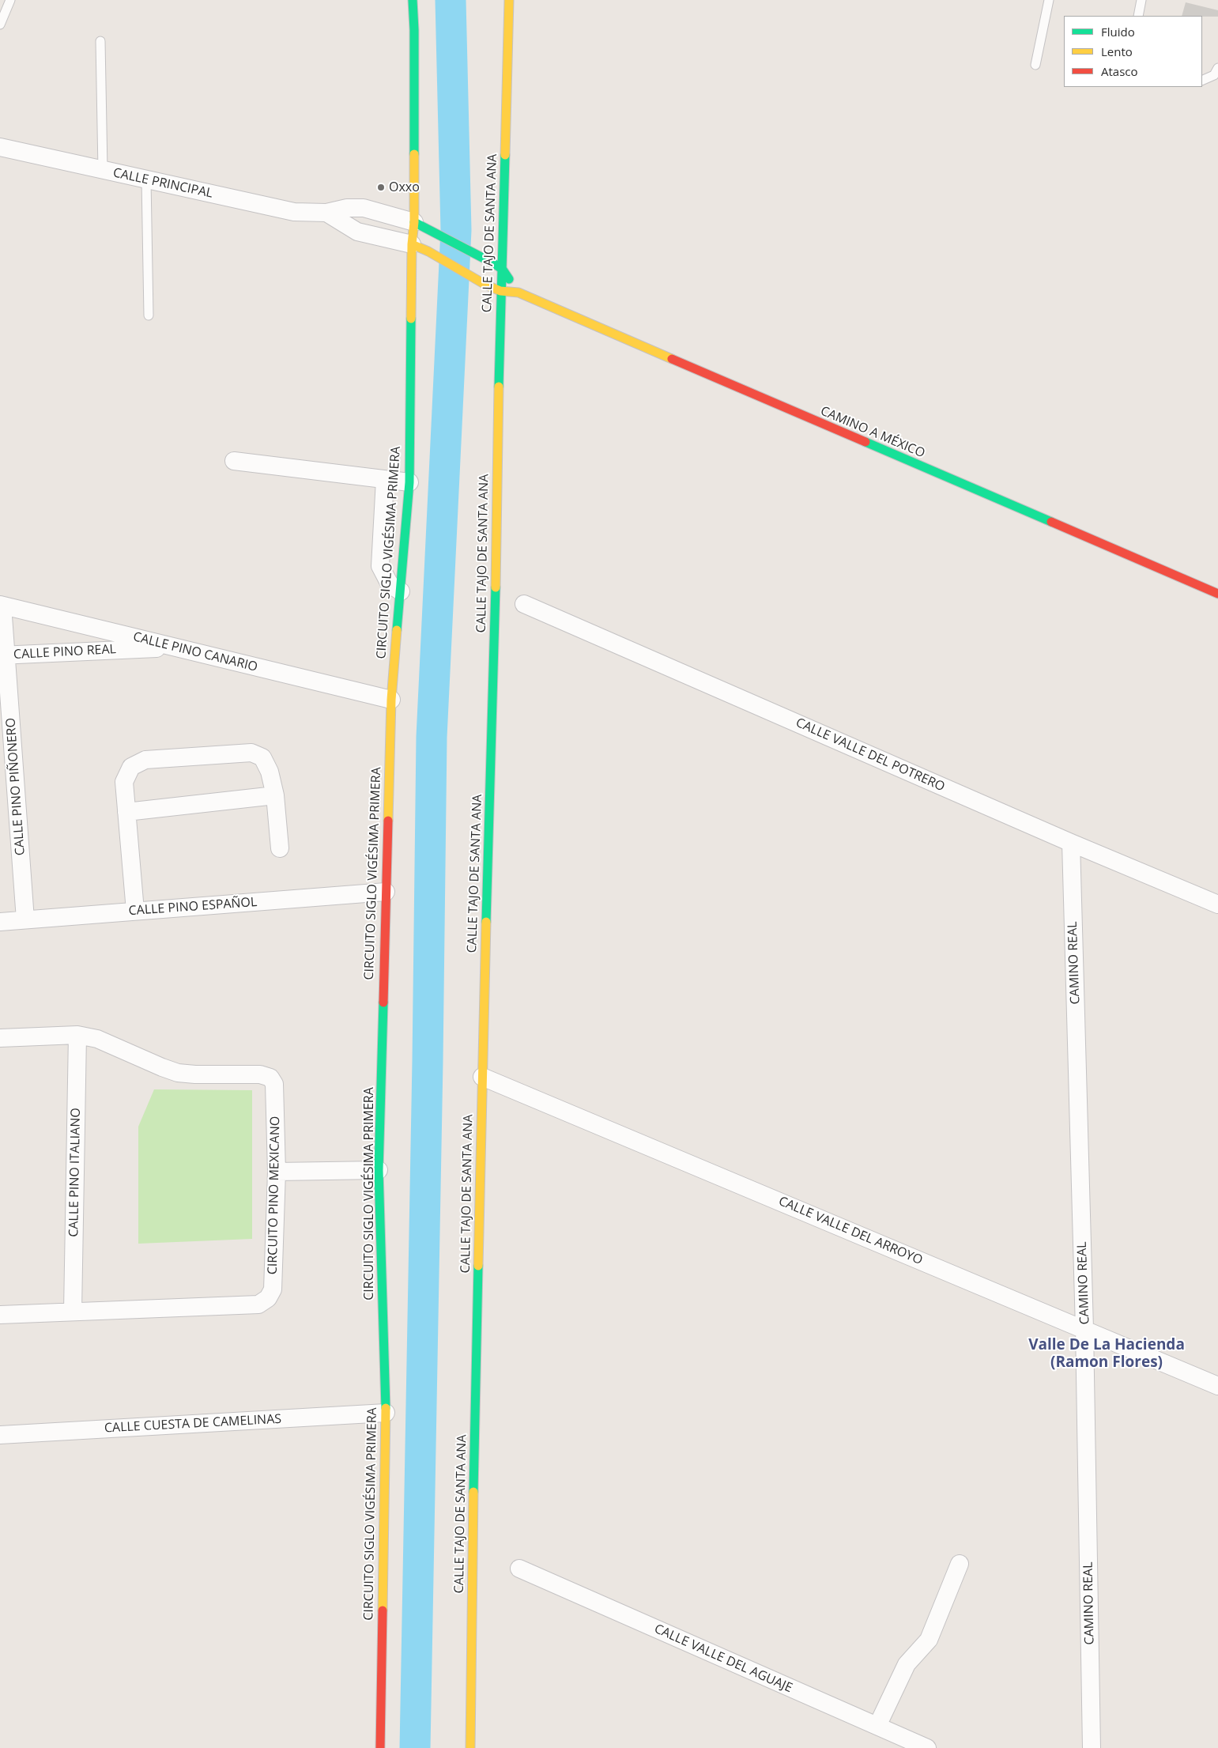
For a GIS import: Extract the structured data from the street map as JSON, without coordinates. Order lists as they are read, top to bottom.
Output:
{
  "streets": {
    "street": [
      "CALLE PRINCIPAL",
      "CALLE TAJO DE SANTA ANA",
      "CAMINO A MÉXICO",
      "CIRCUITO SIGLO VIGÉSIMA PRIMERA",
      "CALLE PINO REAL",
      "CALLE PINO CANARIO",
      "CALLE VALLE DEL POTRERO",
      "CALLE PINO PIÑONERO",
      "CALLE PINO ESPAÑOL",
      "CAMINO REAL",
      "CALLE PINO ITALIANO",
      "CIRCUITO PINO MEXICANO",
      "CALLE VALLE DEL ARROYO",
      "CALLE CUESTA DE CAMELINAS",
      "CALLE VALLE DEL AGUAJE"
    ]
  },
  "crossings": [
    ["CALLE PRINCIPAL", "CALLE TAJO DE SANTA ANA"],
    ["CALLE PRINCIPAL", "CIRCUITO SIGLO VIGÉSIMA PRIMERA"],
    ["CALLE TAJO DE SANTA ANA", "CAMINO A MÉXICO"],
    ["CALLE TAJO DE SANTA ANA", "CALLE VALLE DEL ARROYO"],
    ["CAMINO A MÉXICO", "CIRCUITO SIGLO VIGÉSIMA PRIMERA"],
    ["CIRCUITO SIGLO VIGÉSIMA PRIMERA", "CALLE PINO CANARIO"],
    ["CIRCUITO SIGLO VIGÉSIMA PRIMERA", "CALLE PINO ESPAÑOL"],
    ["CIRCUITO SIGLO VIGÉSIMA PRIMERA", "CALLE CUESTA DE CAMELINAS"],
    ["CALLE PINO REAL", "CALLE PINO CANARIO"],
    ["CALLE PINO REAL", "CALLE PINO PIÑONERO"],
    ["CALLE PINO CANARIO", "CALLE PINO PIÑONERO"],
    ["CALLE VALLE DEL POTRERO", "CAMINO REAL"],
    ["CALLE PINO PIÑONERO", "CALLE PINO ESPAÑOL"],
    ["CAMINO REAL", "CALLE VALLE DEL ARROYO"],
    ["CALLE PINO ITALIANO", "CIRCUITO PINO MEXICANO"]
  ],
  "districts": ["Valle De La Hacienda (Ramon Flores)"],
  "places": ["Oxxo"],
  "legend": ["Fluido", "Lento", "Atasco"]
}
